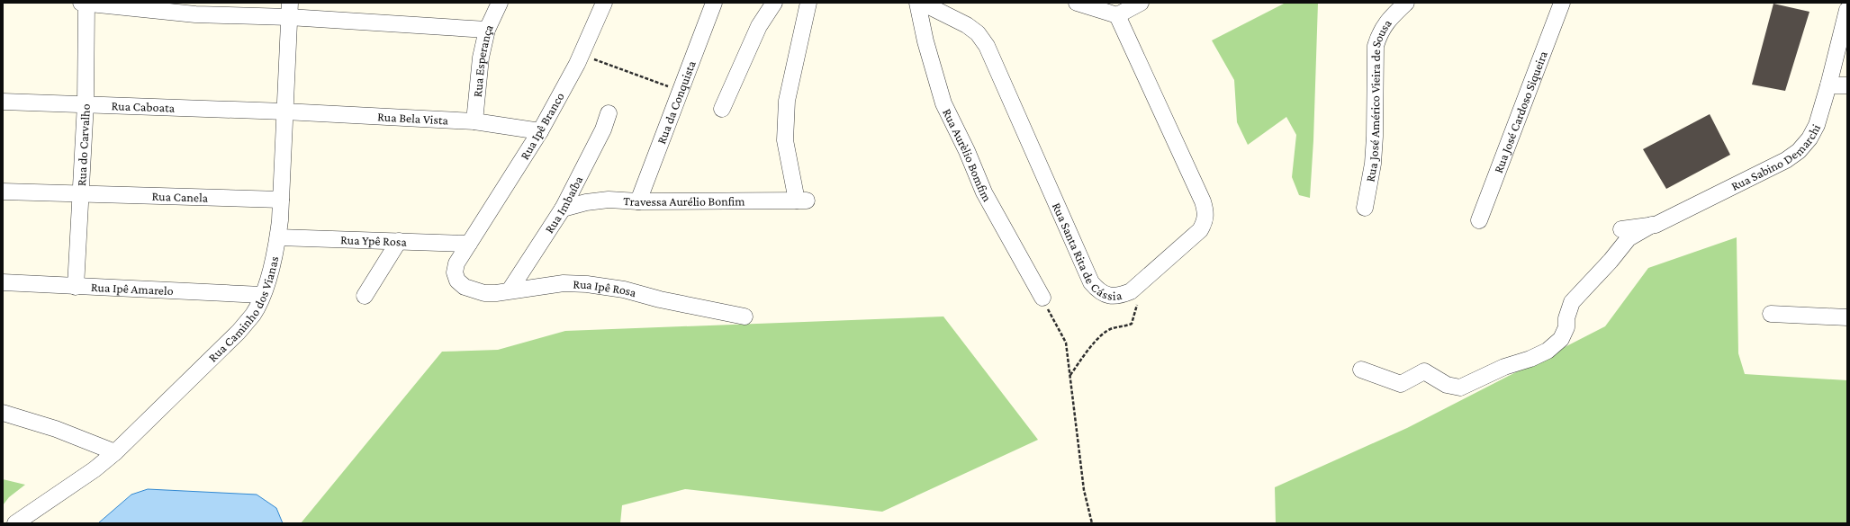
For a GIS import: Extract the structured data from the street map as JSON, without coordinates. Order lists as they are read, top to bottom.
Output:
{
  "streets": {
    "street": [
      "Rua Esperança",
      "Rua da Conquista",
      "Rua José Américo Vieira de Sousa",
      "Rua Caboata",
      "Rua José Cardoso Siqueira",
      "Rua Bela Vista",
      "Rua Ipê Branco",
      "Rua do Carvalho",
      "Rua Aurèlio Bomfim",
      "Rua Sabino Demarchi",
      "Rua Canela",
      "Travessa Aurélio Bonfim",
      "Rua Imbaíba",
      "Rua Ypê Rosa",
      "Rua Santa Rita de Cássia",
      "Rua Ipê Rosa",
      "Rua Ipê Amarelo",
      "Rua Caminho dos Vianas"
    ]
  },
  "crossings": [
    ["Rua Esperança", "Rua Bela Vista"],
    ["Rua da Conquista", "Travessa Aurélio Bonfim"],
    ["Rua Caboata", "Rua Bela Vista"],
    ["Rua Caboata", "Rua do Carvalho"],
    ["Rua Caboata", "Rua Caminho dos Vianas"],
    ["Rua Bela Vista", "Rua Ipê Branco"],
    ["Rua Bela Vista", "Rua Caminho dos Vianas"],
    ["Rua Ipê Branco", "Rua Ypê Rosa"],
    ["Rua Ipê Branco", "Rua Ipê Rosa"],
    ["Rua do Carvalho", "Rua Canela"],
    ["Rua do Carvalho", "Rua Ipê Amarelo"],
    ["Rua Canela", "Rua Caminho dos Vianas"],
    ["Travessa Aurélio Bonfim", "Rua Imbaíba"],
    ["Rua Imbaíba", "Rua Ipê Rosa"],
    ["Rua Ypê Rosa", "Rua Caminho dos Vianas"],
    ["Rua Ipê Amarelo", "Rua Caminho dos Vianas"]
  ]
}
